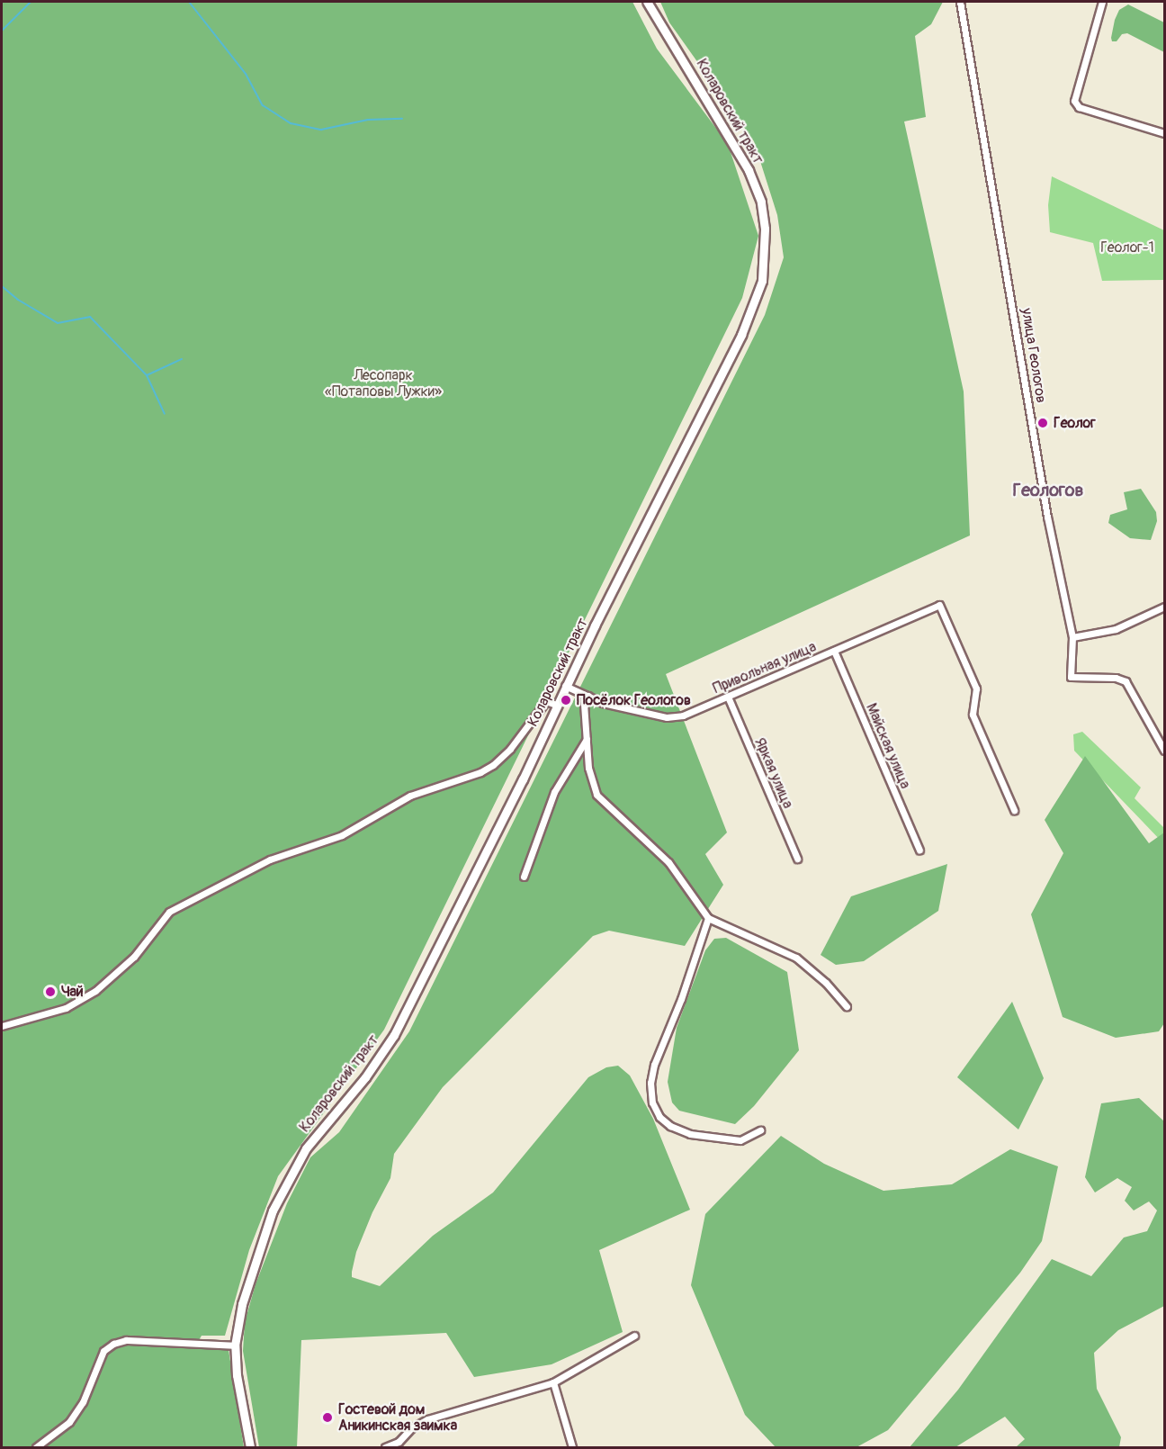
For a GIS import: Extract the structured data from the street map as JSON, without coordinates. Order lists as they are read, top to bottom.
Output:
{
  "streets": {
    "street": [
      "Коларовский тракт",
      "улица Геологов",
      "Привольная улица",
      "Майская улица",
      "Яркая улица"
    ]
  },
  "crossings": [
    ["Коларовский тракт", "Привольная улица"],
    ["Привольная улица", "Майская улица"],
    ["Привольная улица", "Яркая улица"]
  ],
  "districts": ["Геологов"],
  "parks": ["Геолог-1", "Лесопарк «Потаповы Лужки»"],
  "places": [
    "Геолог",
    "Посёлок Геологов",
    "Чай",
    "Гостевой дом Аникинская заимка"
  ]
}
